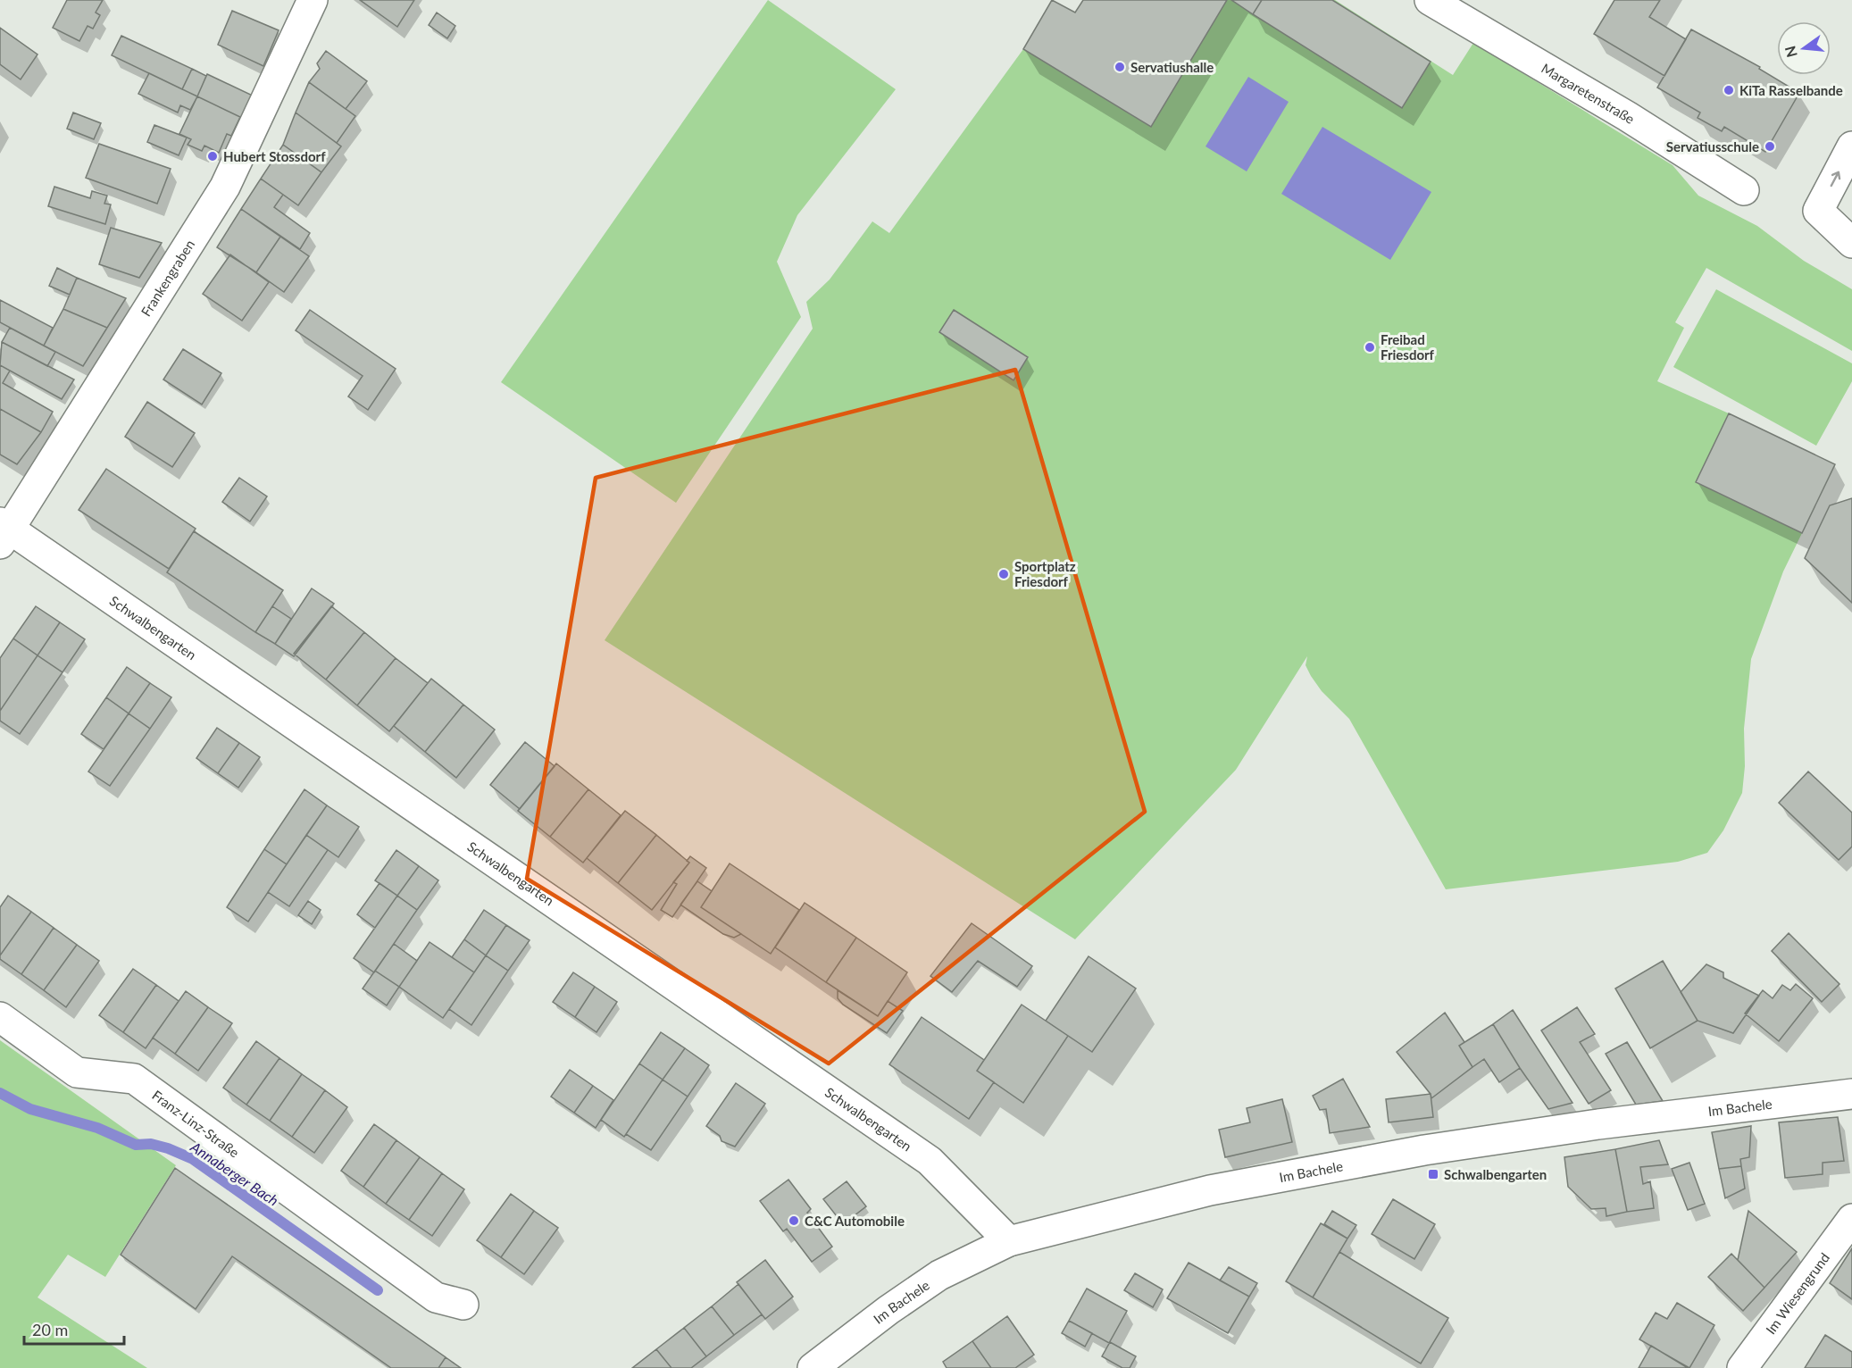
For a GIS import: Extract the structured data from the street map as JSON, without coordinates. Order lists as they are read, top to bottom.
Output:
{
  "streets": {
    "street": [
      "Margaretenstraße",
      "Frankengraben",
      "Schwalbengarten",
      "Im Bachele",
      "Franz-Linz-Straße",
      "Im Wiesengrund"
    ]
  },
  "crossings": [
    ["Frankengraben", "Schwalbengarten"],
    ["Schwalbengarten", "Im Bachele"]
  ],
  "water": ["Annaberger Bach"],
  "places": {
    "other": [
      "Servatiushalle",
      "KiTa Rasselbande",
      "Servatiusschule",
      "Hubert Stossdorf",
      "Freibad Friesdorf",
      "Sportplatz Friesdorf",
      "C&C Automobile"
    ],
    "transit": ["Schwalbengarten"]
  },
  "scale_bar": "20 m",
  "north": "left"
}
